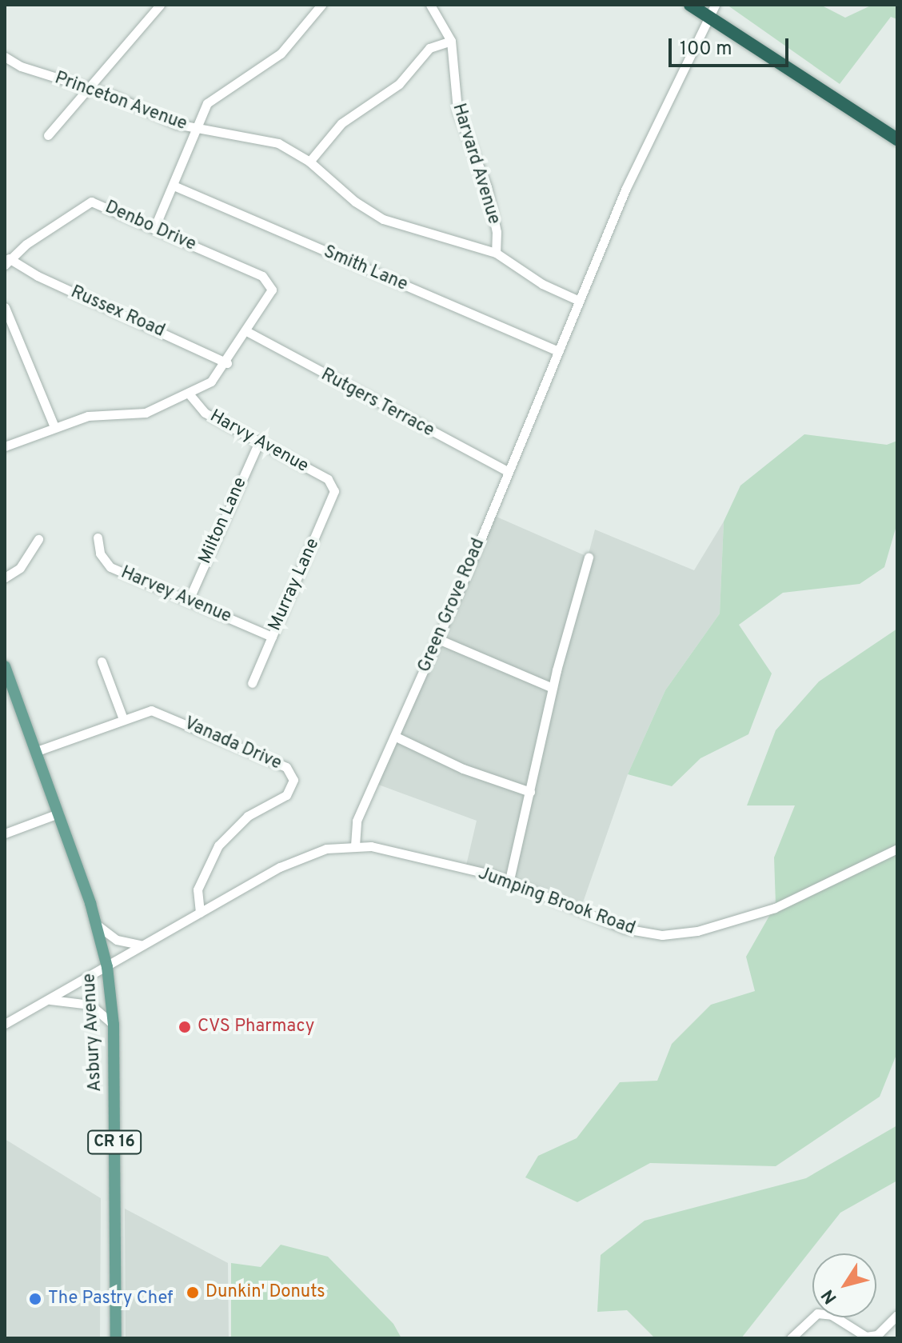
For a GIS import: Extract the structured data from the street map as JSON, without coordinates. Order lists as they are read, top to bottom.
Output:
{
  "streets": {
    "main road": ["Asbury Avenue", "CR 16"],
    "street": [
      "Princeton Avenue",
      "Harvard Avenue",
      "Denbo Drive",
      "Smith Lane",
      "Russex Road",
      "Rutgers Terrace",
      "Harvy Avenue",
      "Milton Lane",
      "Murray Lane",
      "Harvey Avenue",
      "Green Grove Road",
      "Vanada Drive",
      "Jumping Brook Road"
    ]
  },
  "crossings": [
    ["Princeton Avenue", "Harvard Avenue"],
    ["Princeton Avenue", "Green Grove Road"],
    ["Denbo Drive", "Russex Road"],
    ["Denbo Drive", "Rutgers Terrace"],
    ["Smith Lane", "Green Grove Road"],
    ["Rutgers Terrace", "Green Grove Road"],
    ["Harvy Avenue", "Milton Lane"],
    ["Harvy Avenue", "Murray Lane"],
    ["Milton Lane", "Harvey Avenue"],
    ["Murray Lane", "Harvey Avenue"],
    ["Green Grove Road", "Jumping Brook Road"],
    ["Vanada Drive", "Asbury Avenue"]
  ],
  "places": ["CVS Pharmacy", "Dunkin' Donuts", "The Pastry Chef"],
  "scale_bar": "100 m",
  "north": "bottom left"
}
